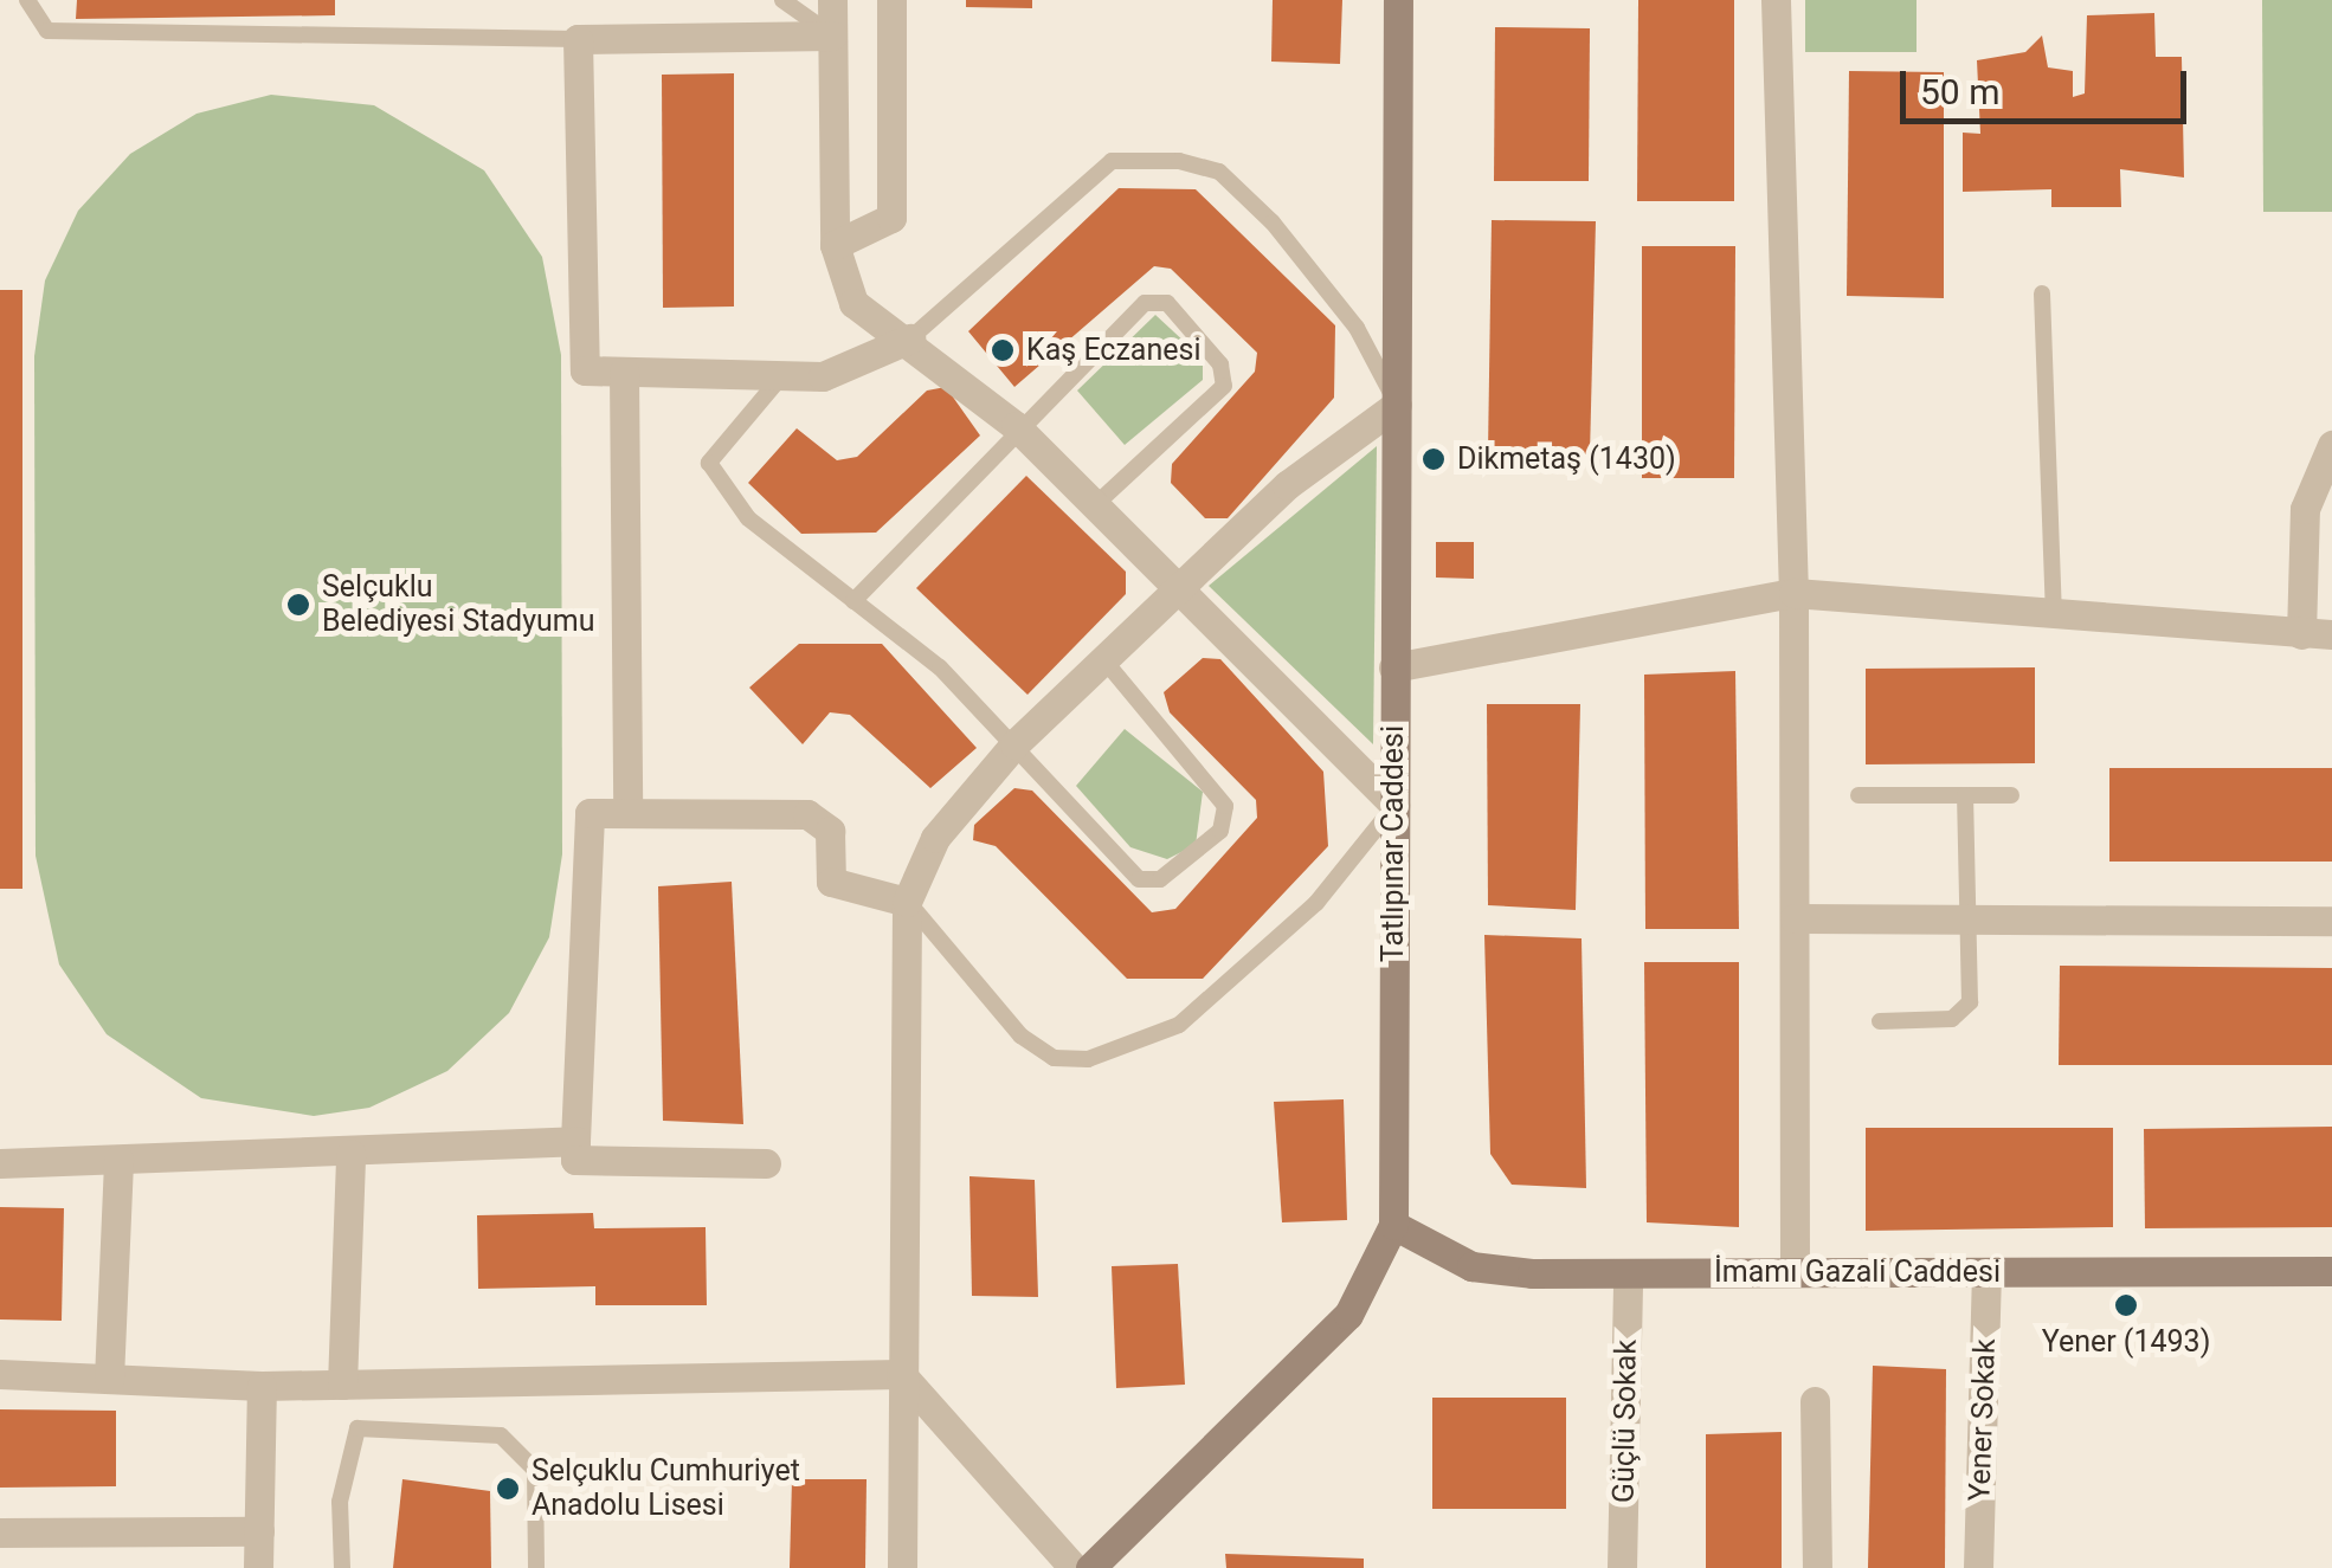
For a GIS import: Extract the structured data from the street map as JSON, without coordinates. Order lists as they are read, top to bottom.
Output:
{
  "streets": {
    "street": [
      "Tatlıpınar Caddesi",
      "İmamı Gazali Caddesi",
      "Yener Sokak",
      "Güçlü Sokak"
    ]
  },
  "crossings": [
    ["Tatlıpınar Caddesi", "İmamı Gazali Caddesi"],
    ["İmamı Gazali Caddesi", "Yener Sokak"],
    ["İmamı Gazali Caddesi", "Güçlü Sokak"]
  ],
  "places": [
    "Kaş Eczanesi",
    "Dikmetaş (1430)",
    "Selçuklu Belediyesi Stadyumu",
    "Yener (1493)",
    "Selçuklu Cumhuriyet Anadolu Lisesi"
  ],
  "scale_bar": "50 m"
}
